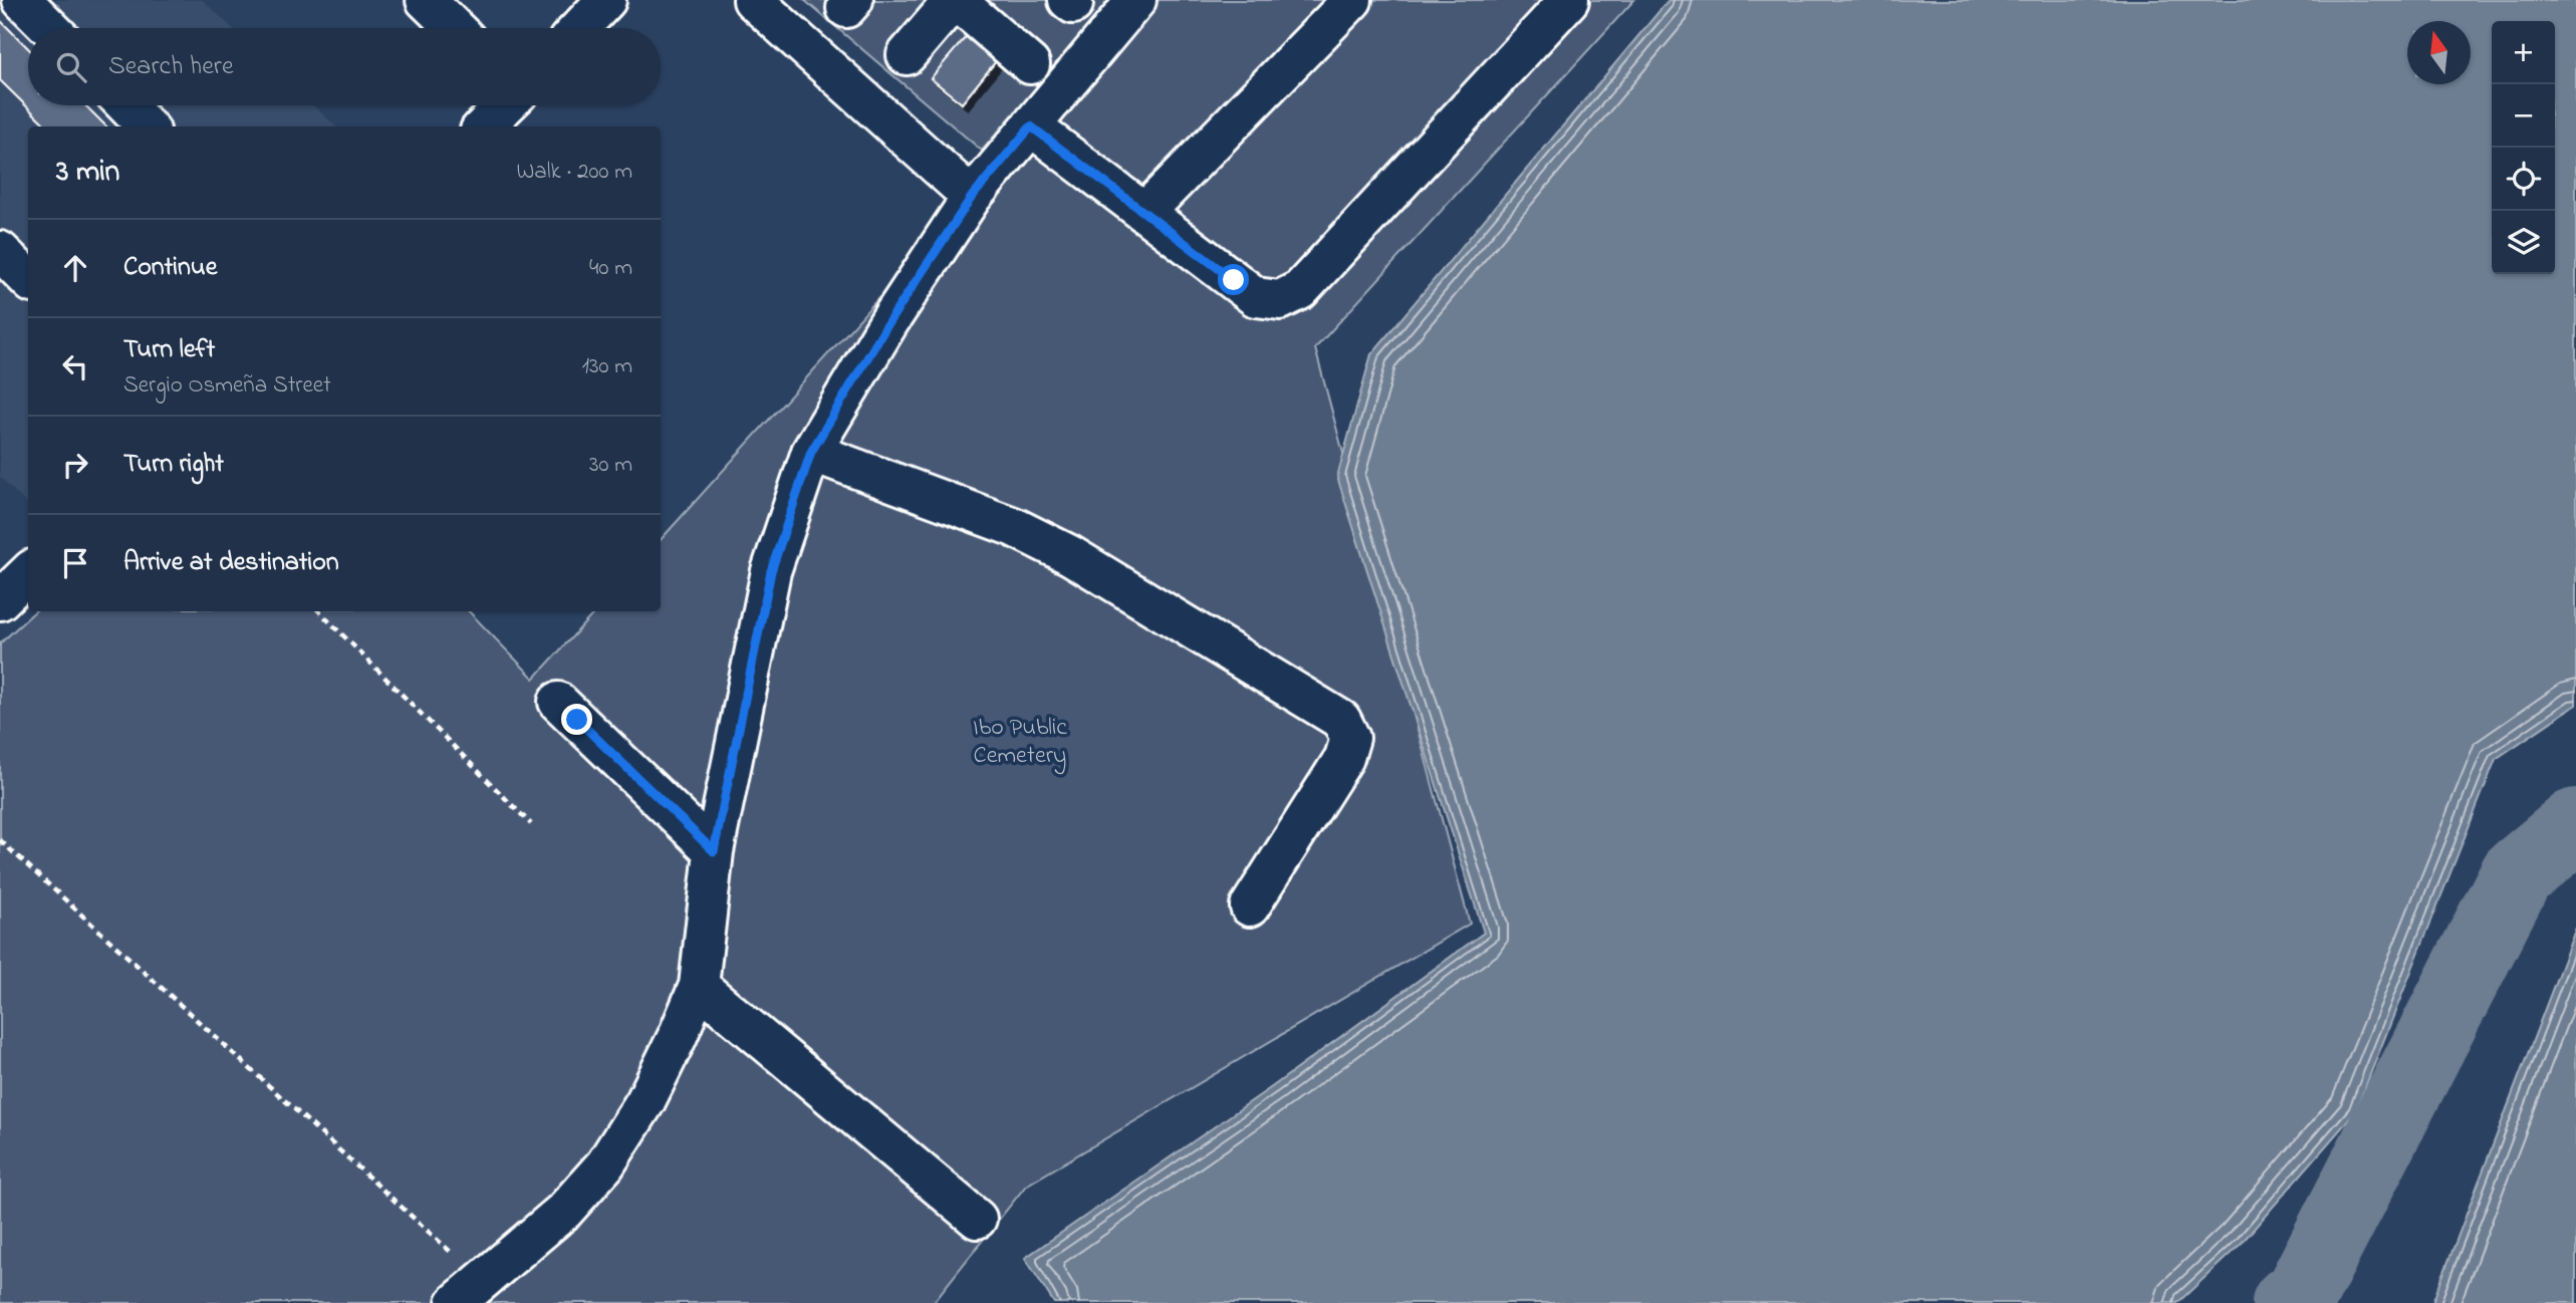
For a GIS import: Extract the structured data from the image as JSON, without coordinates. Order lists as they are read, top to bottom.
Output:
{
  "parks": ["Ibo Public Cemetery"],
  "north": "top",
  "page": {
    "map_buttons": ["+", "−"],
    "search": "Search here",
    "heading": ["3 min", "Walk · 200 m"],
    "list": [
      ["Continue", "40 m"],
      ["Turn left", "Sergio Osmeña Street", "130 m"],
      ["Turn right", "30 m"],
      "Arrive at destination"
    ]
  }
}
